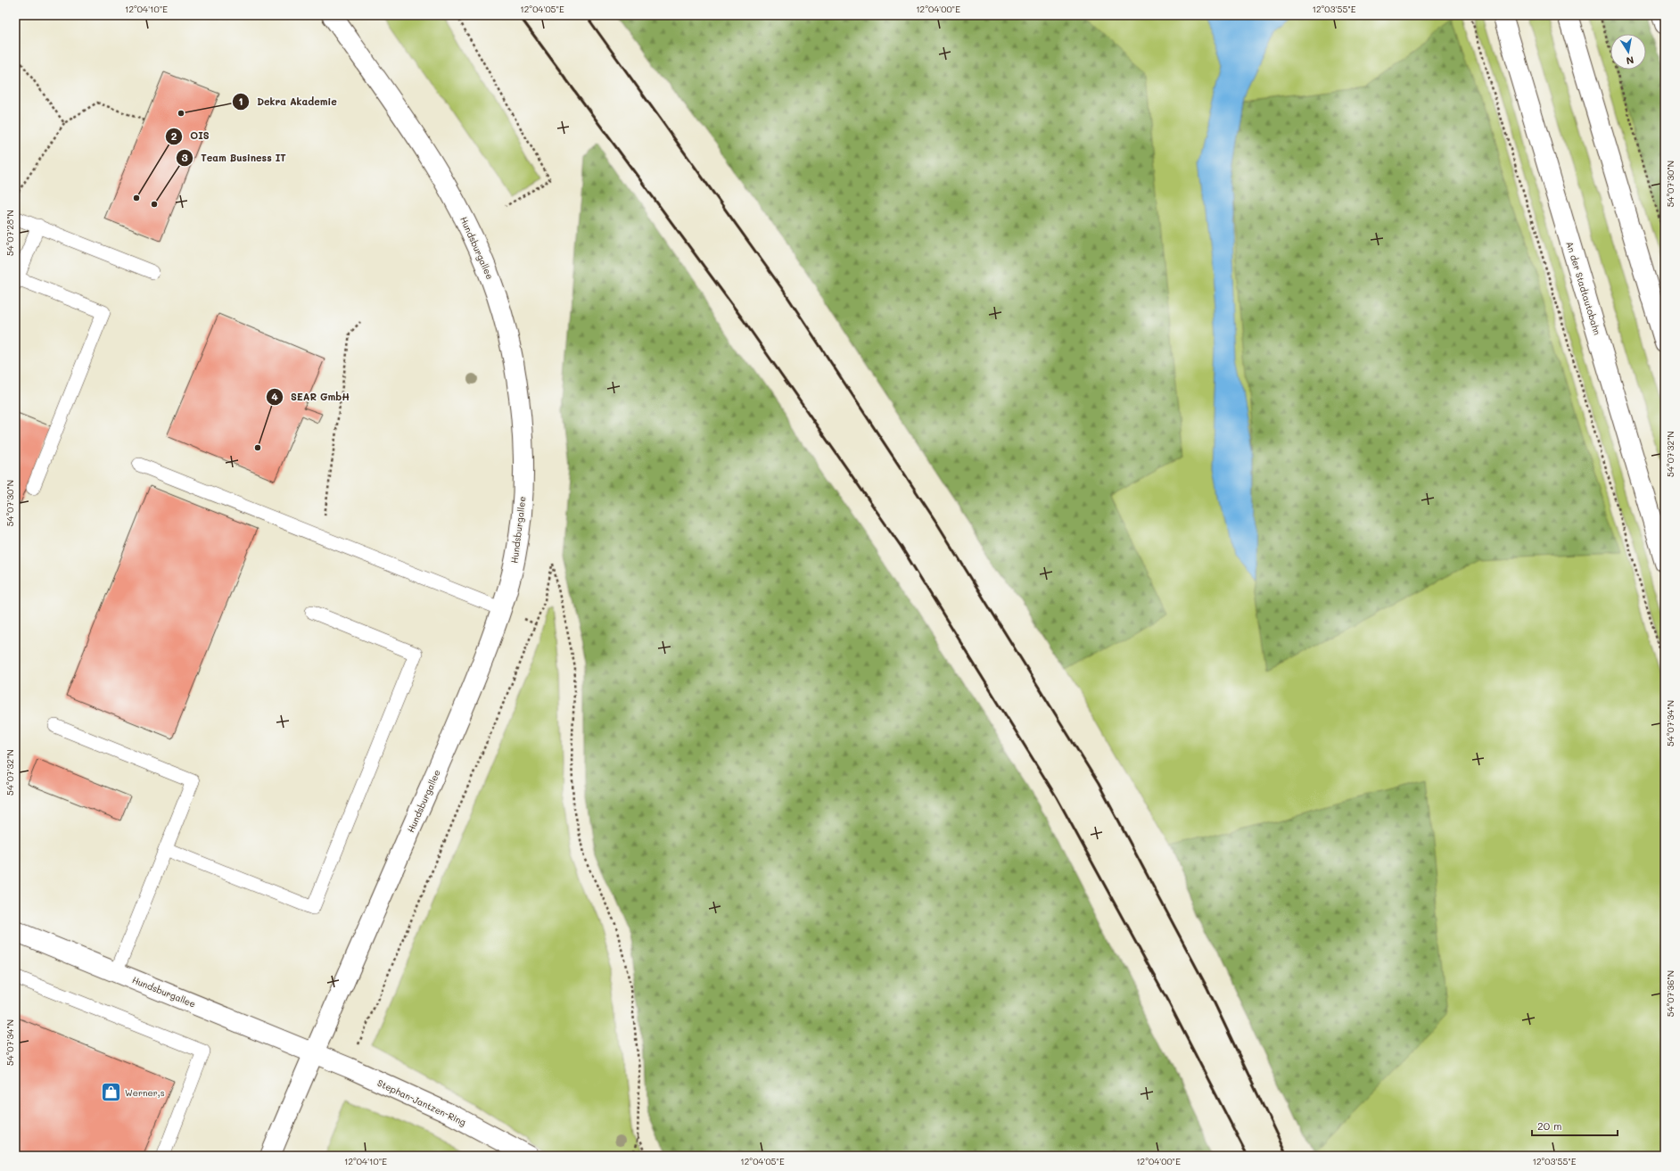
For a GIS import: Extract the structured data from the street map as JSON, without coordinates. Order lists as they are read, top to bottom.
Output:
{
  "streets": {
    "main road": ["Hundsburgallee", "An der Stadtautobahn", "Stephan-Jantzen-Ring"]
  },
  "crossings": [
    ["Hundsburgallee", "Stephan-Jantzen-Ring"]
  ],
  "places": {
    "other": [
      "Dekra Akademie",
      "OIS",
      "Team Business IT",
      "SEAR GmbH"
    ],
    "shop": ["Werner,s"]
  },
  "scale_bar": "20 m",
  "north": "bottom",
  "coordinates": [
    "12°04'10\"E",
    "12°04'05\"E",
    "12°04'00\"E",
    "12°03'55\"E",
    "54°07'30\"N",
    "54°07'28\"N",
    "54°07'32\"N",
    "54°07'34\"N",
    "54°07'36\"N"
  ]
}
